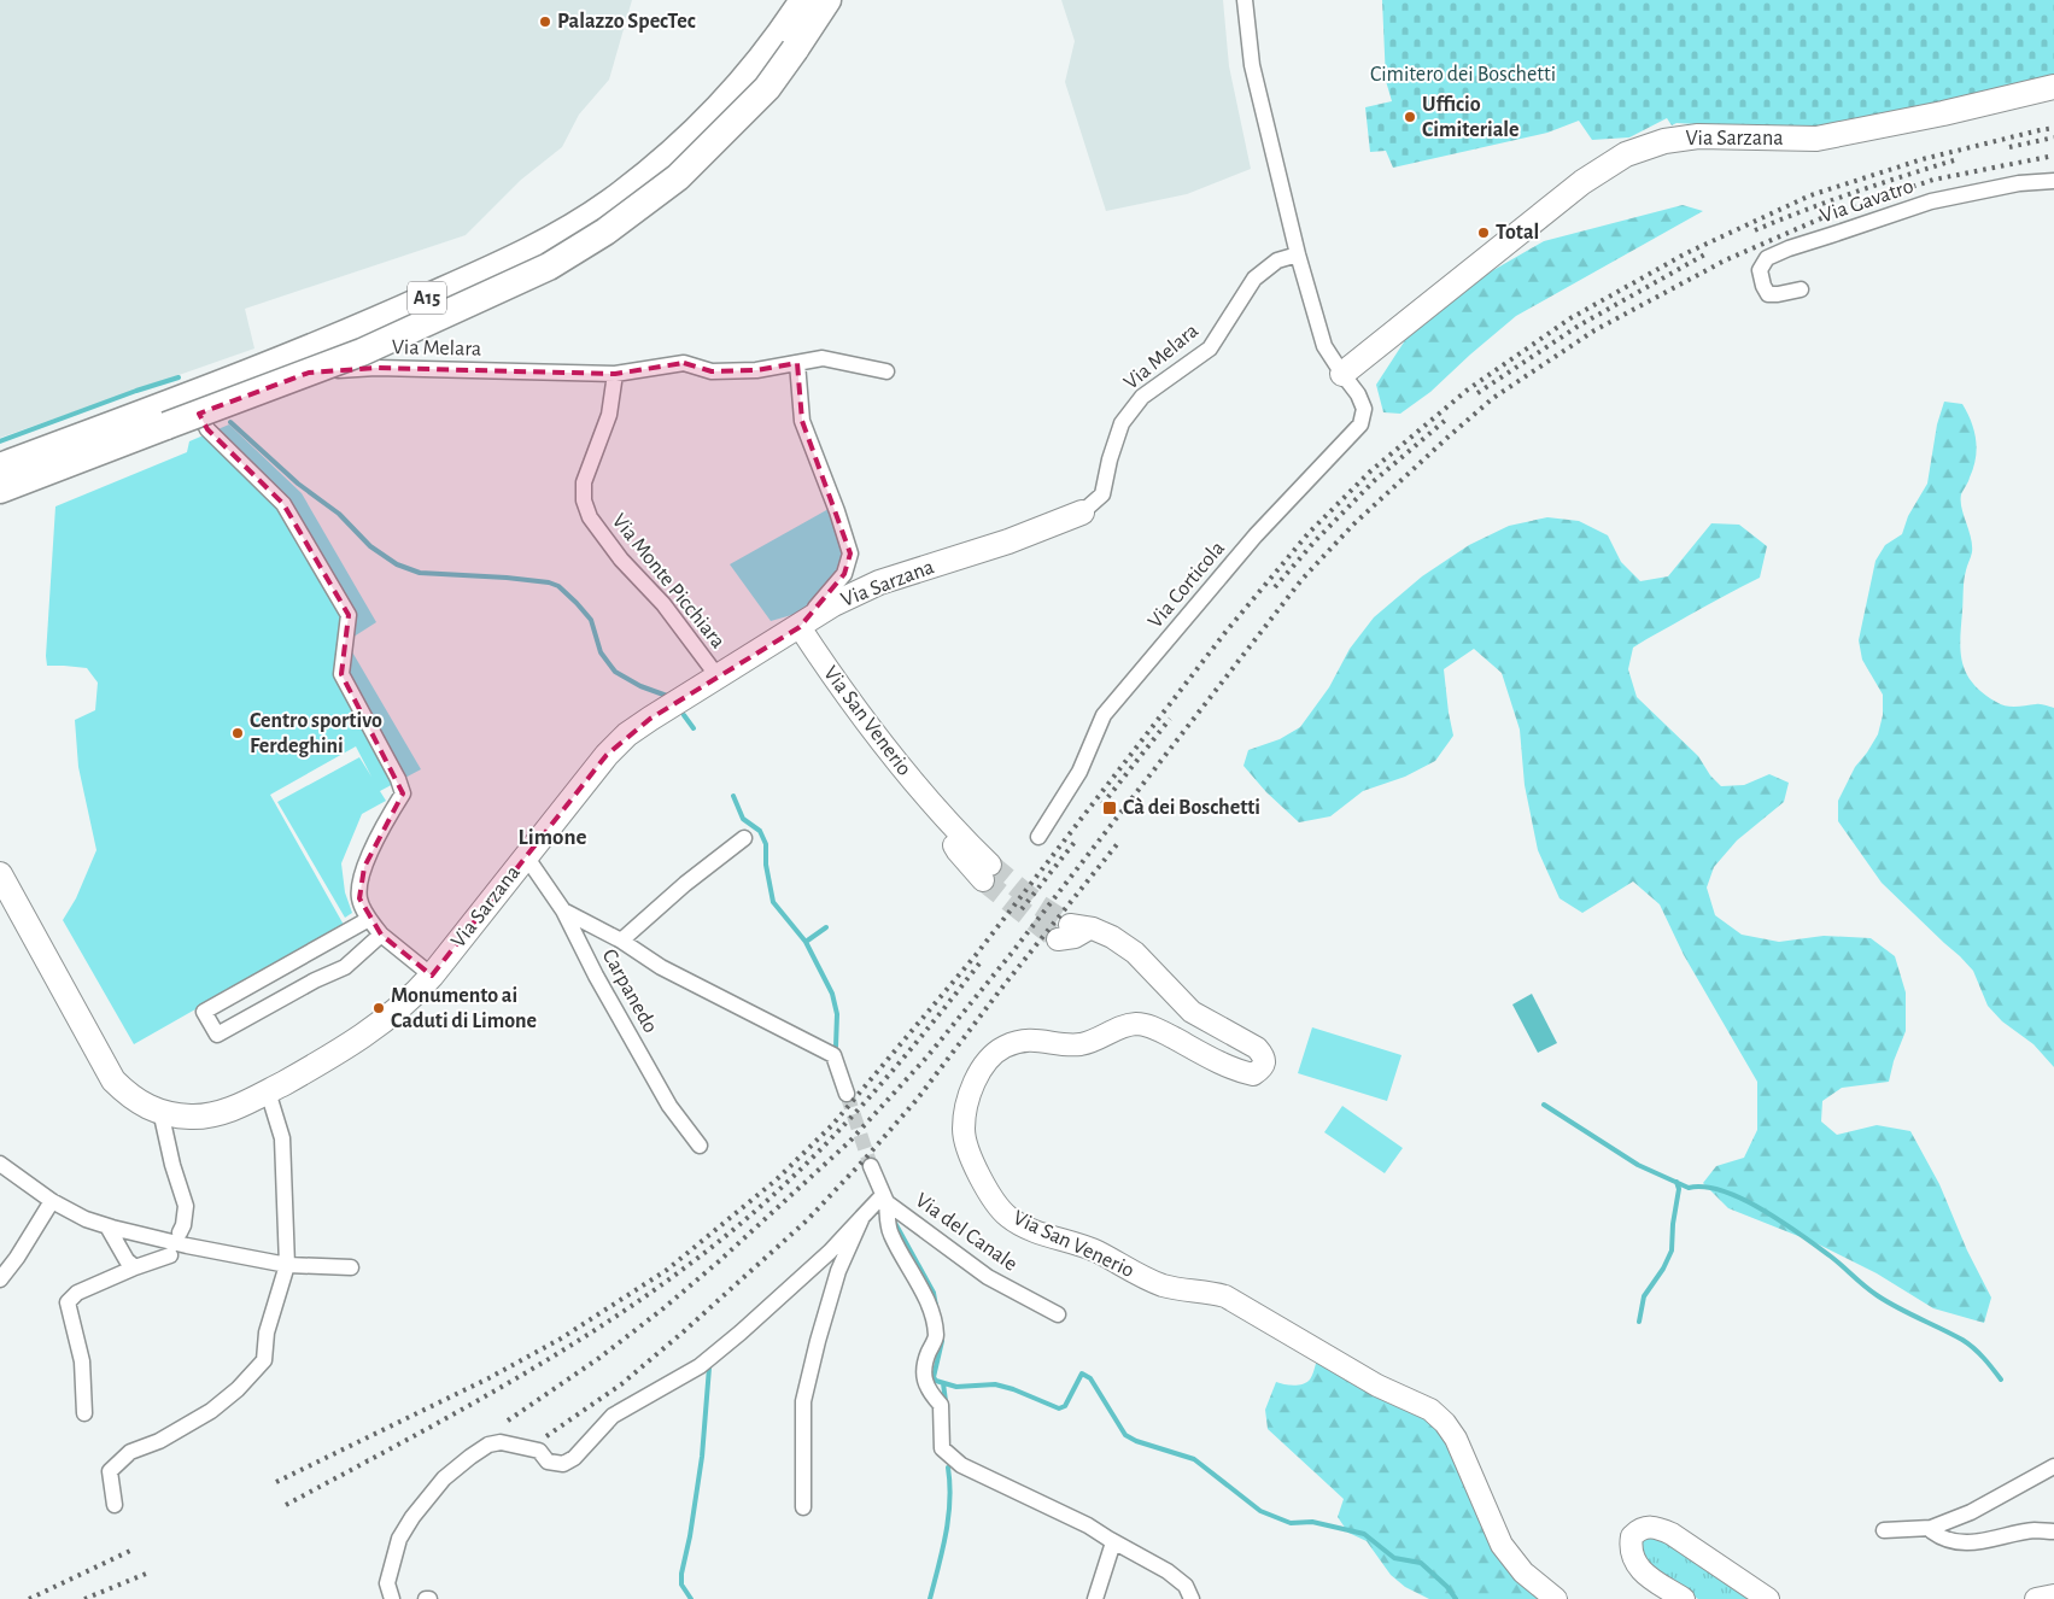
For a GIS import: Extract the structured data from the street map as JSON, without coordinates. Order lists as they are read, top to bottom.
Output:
{
  "streets": {
    "highway": ["A15"],
    "main road": ["Via Sarzana"],
    "street": [
      "Via Gavatro",
      "Via Melara",
      "Via Monte Picchiara",
      "Via Corticola",
      "Via San Venerio",
      "Carpanedo",
      "Via del Canale"
    ]
  },
  "crossings": [
    ["Via Sarzana", "Via Melara"],
    ["Via Sarzana", "Via Monte Picchiara"],
    ["Via Sarzana", "Via Corticola"],
    ["Via Sarzana", "Via San Venerio"],
    ["Via Sarzana", "Carpanedo"],
    ["Via Melara", "Via Monte Picchiara"],
    ["Via Melara", "Via Corticola"]
  ],
  "districts": ["Limone"],
  "parks": ["Cimitero dei Boschetti"],
  "places": {
    "other": [
      "Palazzo SpecTec",
      "Ufficio Cimiteriale",
      "Total",
      "Centro sportivo Ferdeghini",
      "Monumento ai Caduti di Limone"
    ],
    "transit": ["Cà dei Boschetti"]
  }
}
